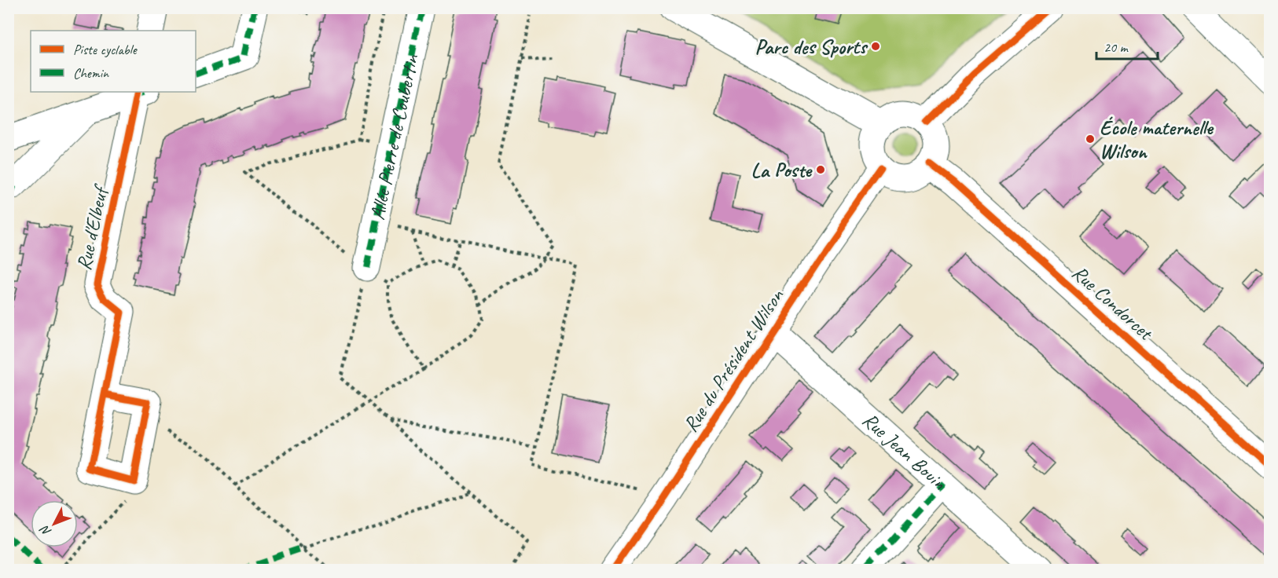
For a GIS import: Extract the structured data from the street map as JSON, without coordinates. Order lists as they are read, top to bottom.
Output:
{
  "streets": {
    "street": [
      "Allée Pierre de Coubertin",
      "Rue d'Elbeuf",
      "Rue Condorcet",
      "Rue du Président Wilson",
      "Rue Jean Bouin"
    ]
  },
  "crossings": [
    ["Rue Condorcet", "Rue du Président Wilson"],
    ["Rue du Président Wilson", "Rue Jean Bouin"]
  ],
  "places": ["Parc des Sports", "École maternelle Wilson", "La Poste"],
  "legend": ["Piste cyclable", "Chemin"],
  "scale_bar": "20 m",
  "north": "bottom left"
}
